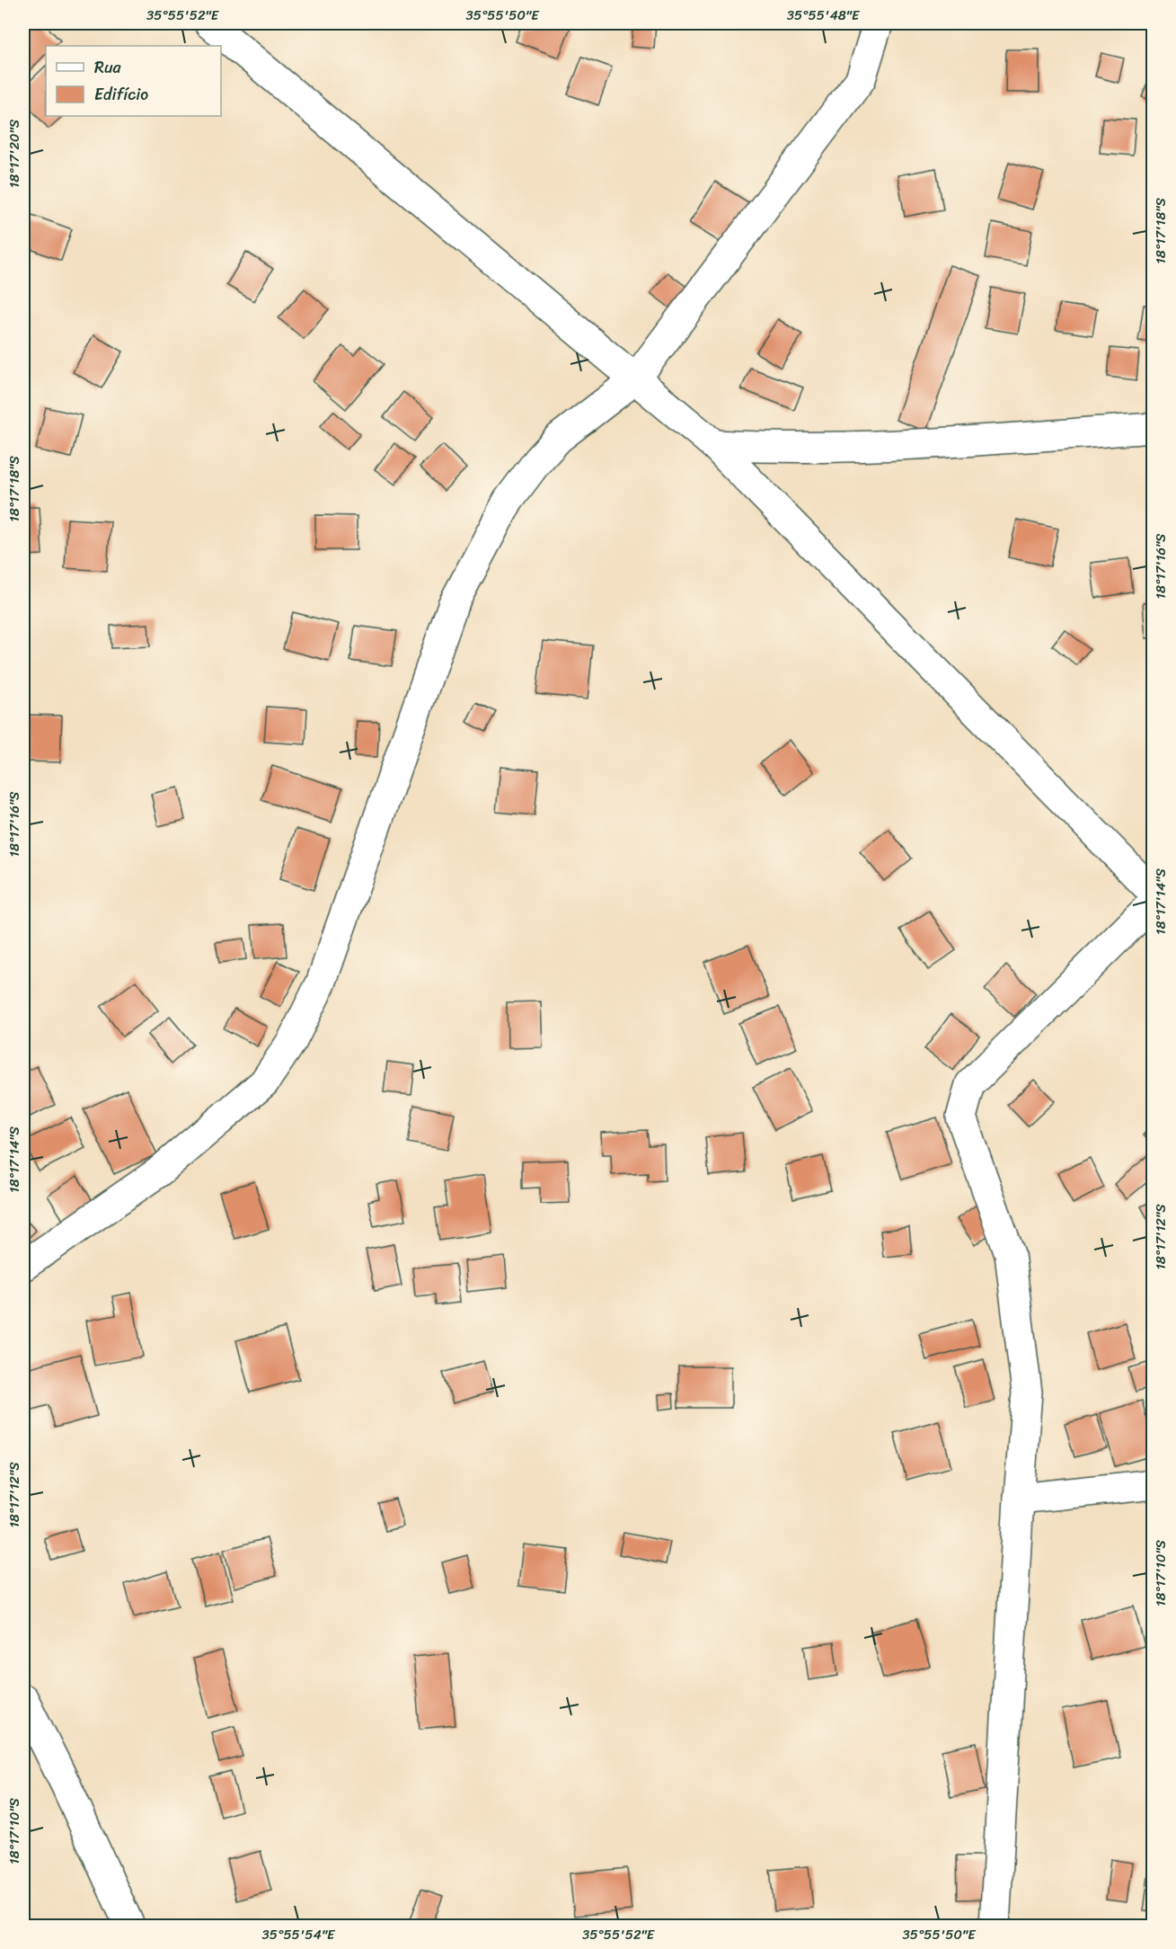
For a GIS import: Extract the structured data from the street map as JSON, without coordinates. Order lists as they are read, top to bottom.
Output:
{
  "legend": ["Rua", "Edifício"],
  "coordinates": [
    "35°55'52\"E",
    "35°55'50\"E",
    "35°55'48\"E",
    "18°17'20\"S",
    "18°17'18\"S",
    "18°17'16\"S",
    "18°17'14\"S",
    "18°17'12\"S",
    "18°17'10\"S",
    "35°55'54\"E"
  ]
}
